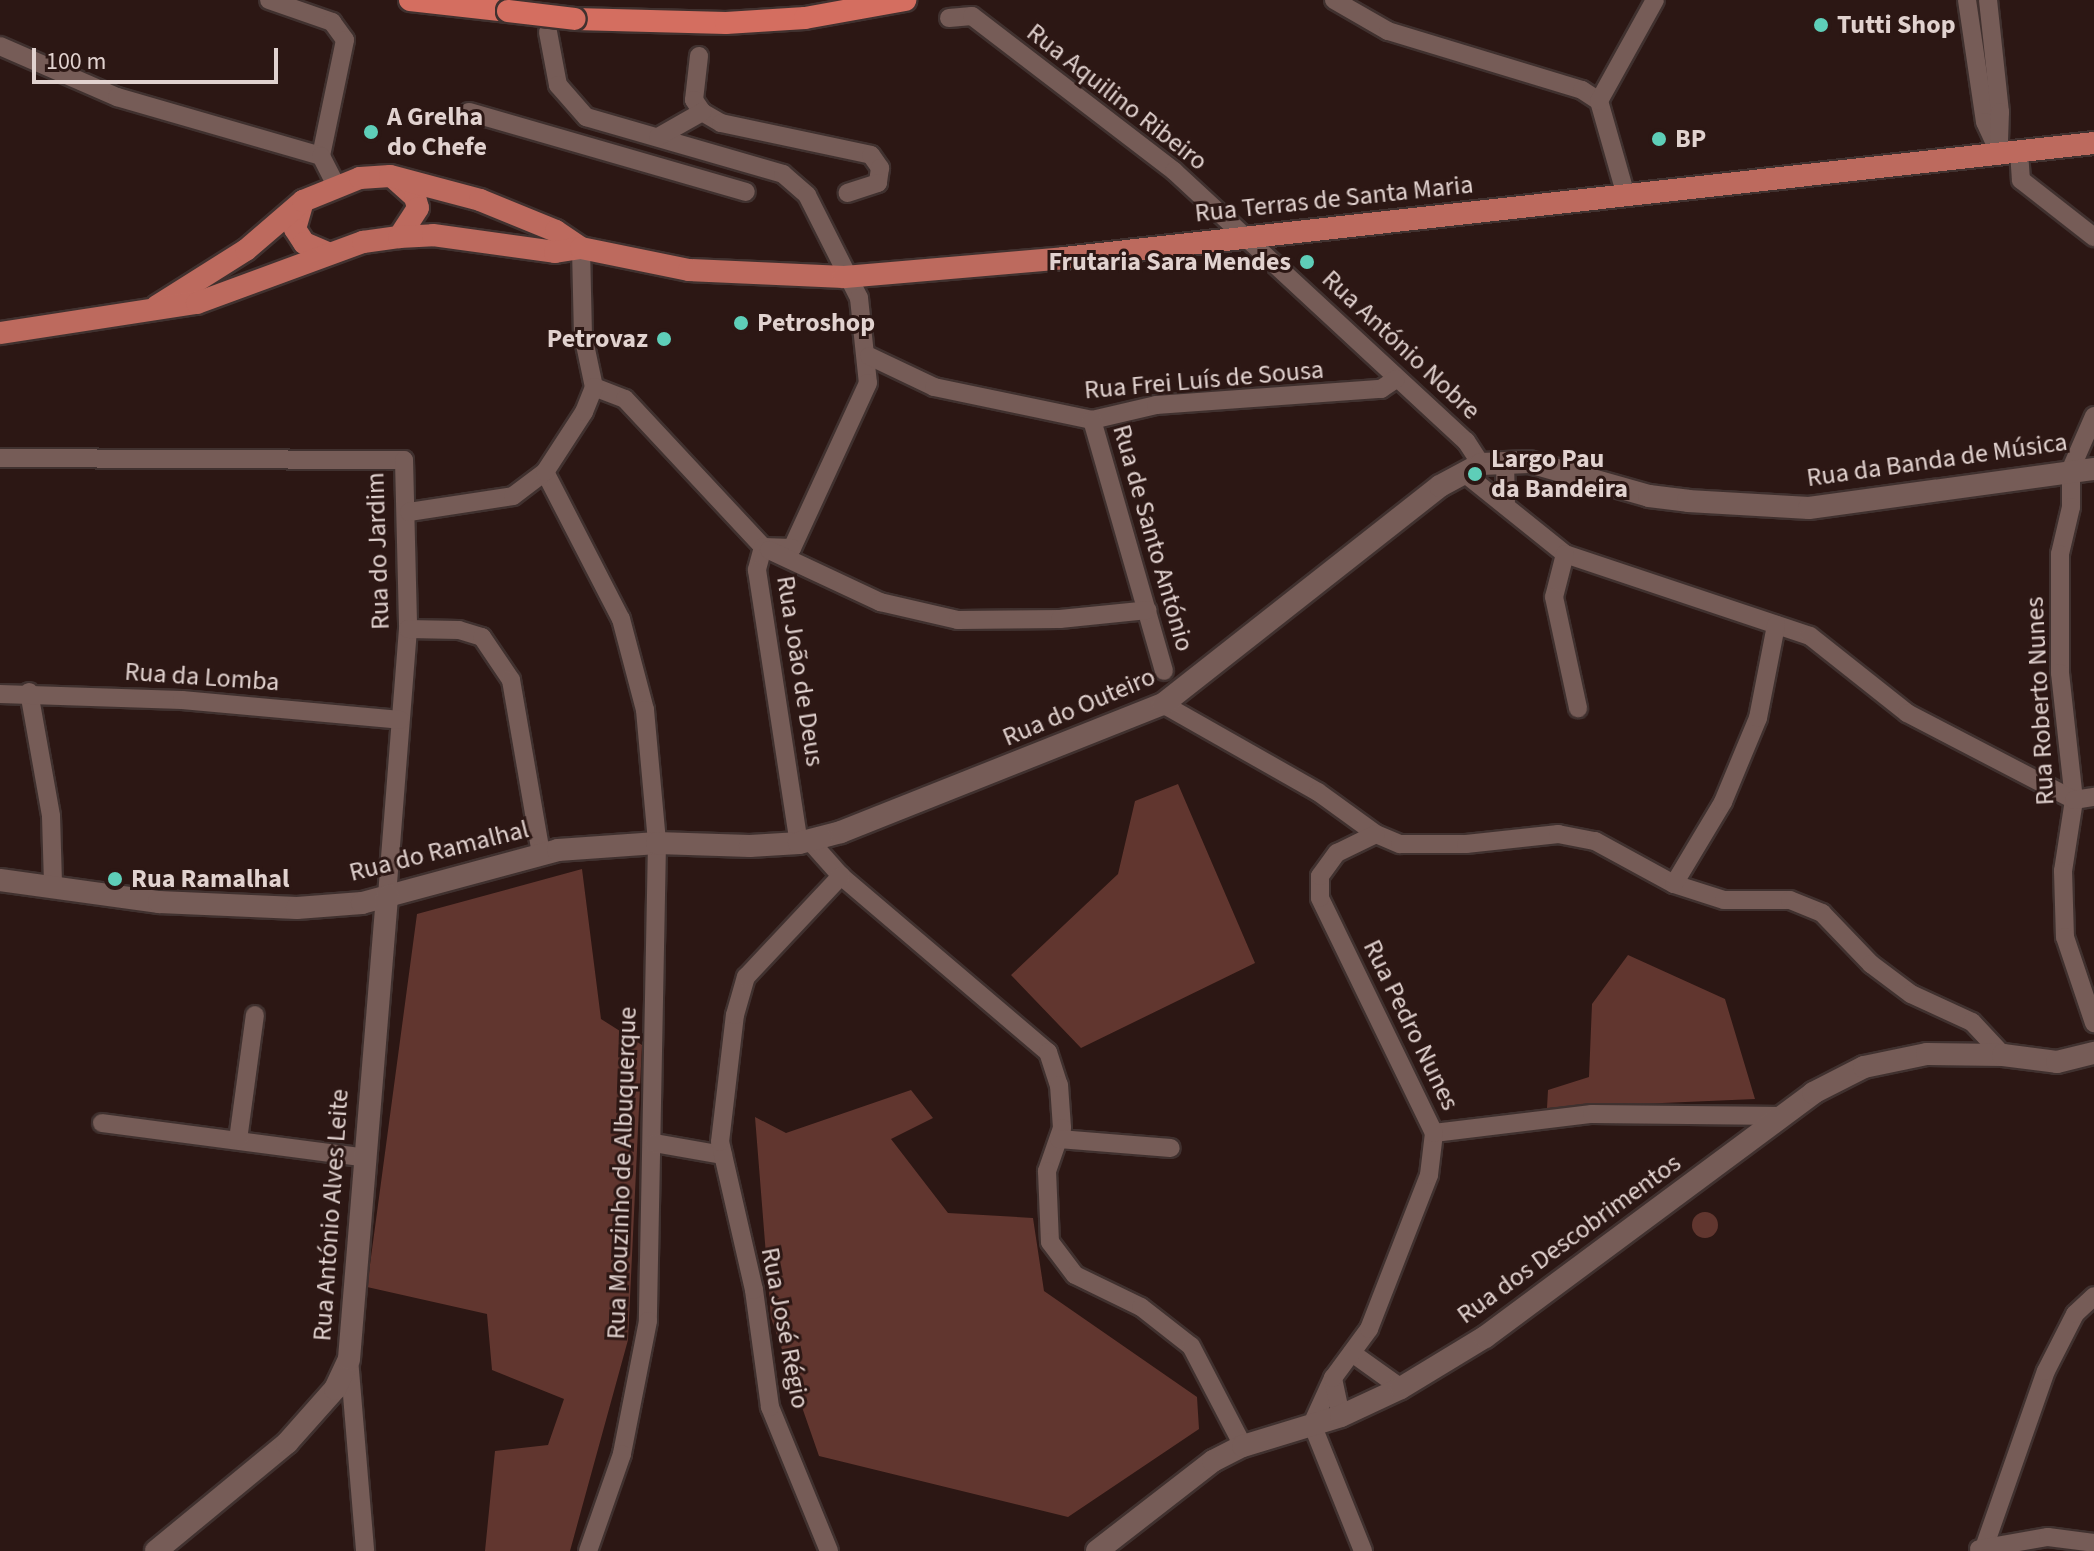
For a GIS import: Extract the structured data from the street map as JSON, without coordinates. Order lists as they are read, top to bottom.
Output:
{
  "streets": {
    "main road": ["Rua Terras de Santa Maria"],
    "street": [
      "Rua Aquilino Ribeiro",
      "Rua António Nobre",
      "Rua Frei Luís de Sousa",
      "Rua da Banda de Música",
      "Rua de Santo António",
      "Rua do Jardim",
      "Rua João de Deus",
      "Rua da Lomba",
      "Rua Roberto Nunes",
      "Rua do Outeiro",
      "Rua do Ramalhal",
      "Rua Pedro Nunes",
      "Rua Mouzinho de Albuquerque",
      "Rua António Alves Leite",
      "Rua dos Descobrimentos",
      "Rua José Régio"
    ]
  },
  "crossings": [
    ["Rua Aquilino Ribeiro", "Rua Terras de Santa Maria"],
    ["Rua Aquilino Ribeiro", "Rua António Nobre"],
    ["Rua Terras de Santa Maria", "Rua António Nobre"],
    ["Rua António Nobre", "Rua Frei Luís de Sousa"],
    ["Rua António Nobre", "Rua do Outeiro"],
    ["Rua Frei Luís de Sousa", "Rua de Santo António"],
    ["Rua da Banda de Música", "Rua Roberto Nunes"],
    ["Rua do Jardim", "Rua da Lomba"],
    ["Rua do Jardim", "Rua do Ramalhal"],
    ["Rua do Jardim", "Rua António Alves Leite"],
    ["Rua João de Deus", "Rua do Outeiro"],
    ["Rua do Outeiro", "Rua do Ramalhal"],
    ["Rua do Ramalhal", "Rua Mouzinho de Albuquerque"],
    ["Rua do Ramalhal", "Rua António Alves Leite"],
    ["Rua Pedro Nunes", "Rua dos Descobrimentos"]
  ],
  "places": [
    "Tutti Shop",
    "A Grelha do Chefe",
    "BP",
    "Frutaria Sara Mendes",
    "Petroshop",
    "Petrovaz",
    "Largo Pau da Bandeira",
    "Rua Ramalhal"
  ],
  "scale_bar": "100 m"
}
